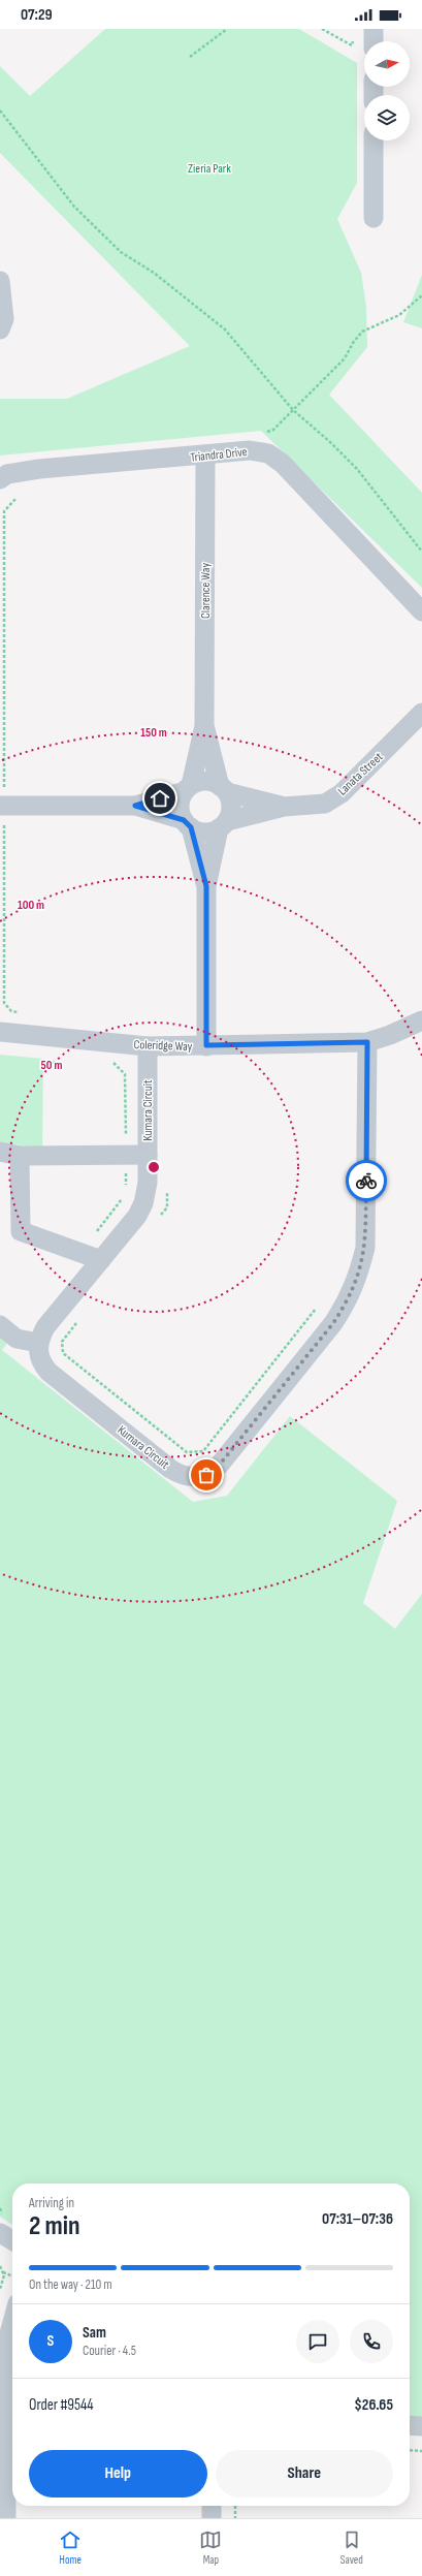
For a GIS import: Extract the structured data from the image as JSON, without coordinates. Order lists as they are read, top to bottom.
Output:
{
  "streets": {
    "street": [
      "Triandra Drive",
      "Clarence Way",
      "Lanata Street",
      "Coleridge Way",
      "Kumara Circuit"
    ]
  },
  "crossings": [
    ["Triandra Drive", "Clarence Way"],
    ["Clarence Way", "Lanata Street"],
    ["Coleridge Way", "Kumara Circuit"]
  ],
  "parks": ["Zieria Park"],
  "north": "right",
  "page": {
    "status": "07:29",
    "heading": ["2 min", "Arriving in", "07:31–07:36"],
    "panel": [
      "Sam",
      "Courier · 4.5",
      "Order #9544",
      "$26.65"
    ],
    "bar": "On the way · 210 m",
    "round": "S",
    "buttons": ["Help", "Share"],
    "tabs": ["Home", "Map", "Saved"]
  },
  "rings": ["150 m", "100 m", "50 m"]
}
